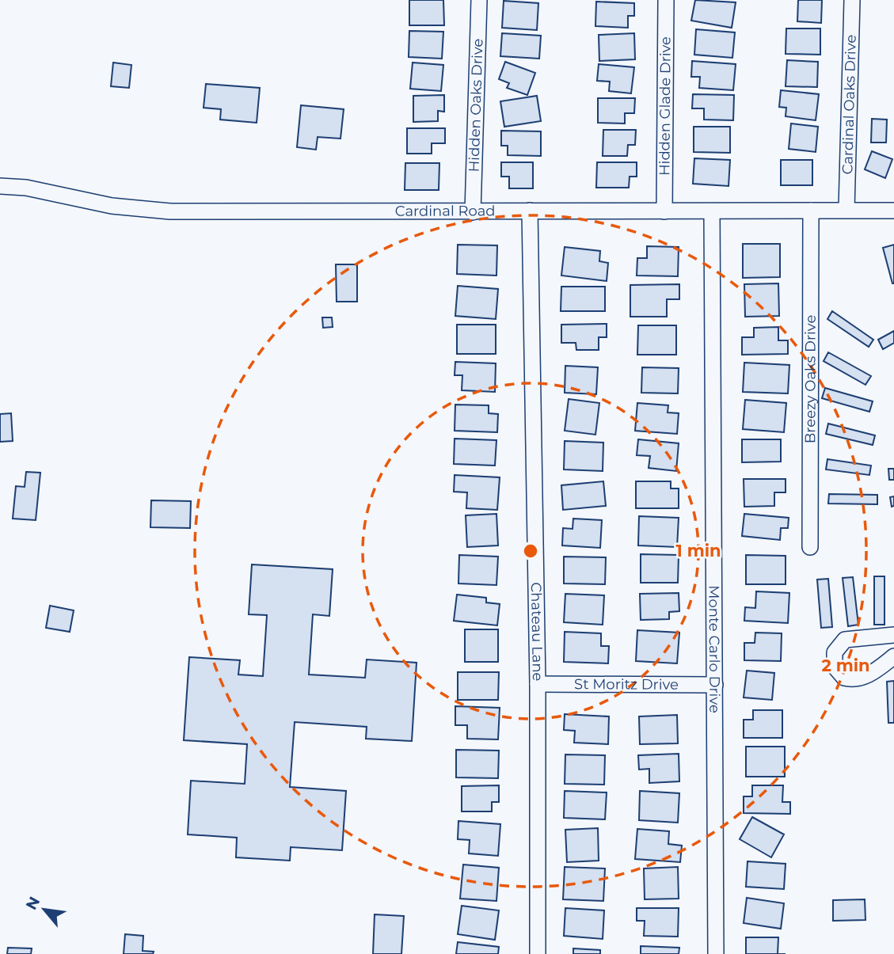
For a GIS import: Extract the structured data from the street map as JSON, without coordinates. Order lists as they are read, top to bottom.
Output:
{
  "streets": {
    "street": [
      "Hidden Glade Drive",
      "Cardinal Oaks Drive",
      "Hidden Oaks Drive",
      "Cardinal Road",
      "Breezy Oaks Drive",
      "Chateau Lane",
      "Monte Carlo Drive",
      "St Moritz Drive"
    ]
  },
  "crossings": [
    ["Hidden Glade Drive", "Cardinal Road"],
    ["Cardinal Oaks Drive", "Cardinal Road"],
    ["Hidden Oaks Drive", "Cardinal Road"],
    ["Cardinal Road", "Breezy Oaks Drive"],
    ["Cardinal Road", "Chateau Lane"],
    ["Cardinal Road", "Monte Carlo Drive"],
    ["Chateau Lane", "St Moritz Drive"],
    ["Monte Carlo Drive", "St Moritz Drive"]
  ],
  "north": "top left",
  "rings": ["1 min", "2 min"]
}
